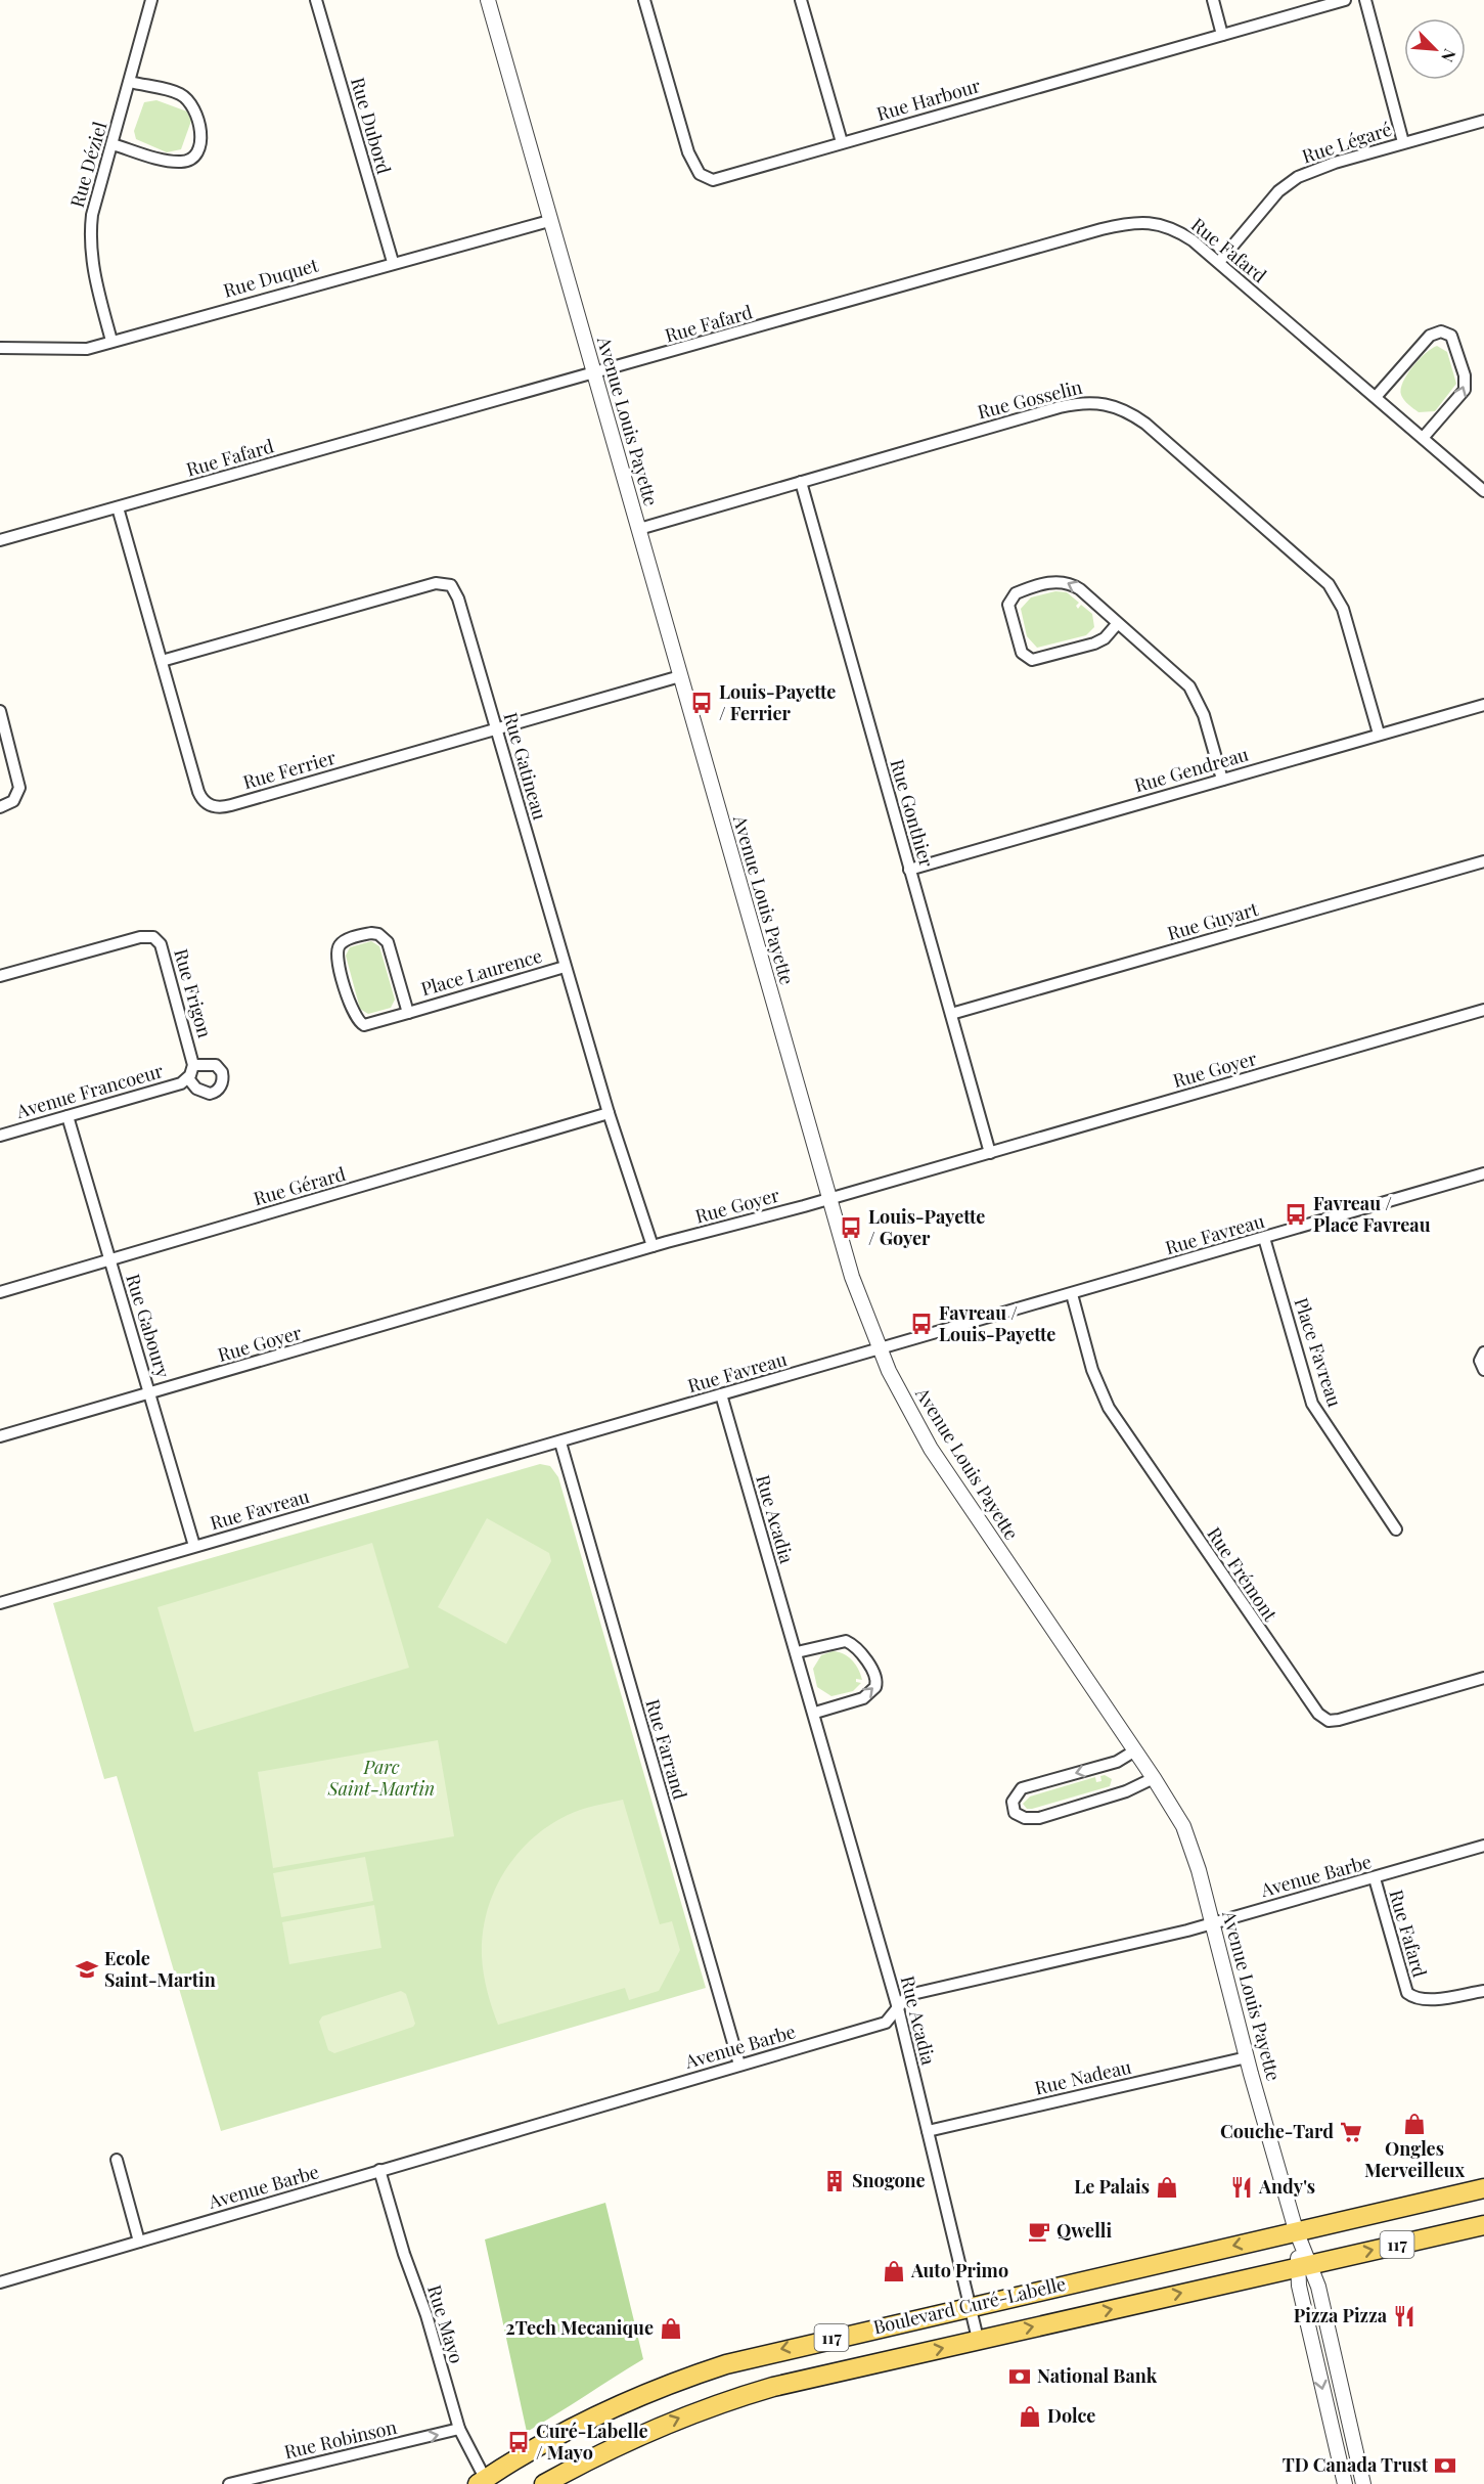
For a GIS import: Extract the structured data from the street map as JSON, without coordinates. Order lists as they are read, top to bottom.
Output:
{
  "streets": {
    "main road": ["117", "Boulevard Curé-Labelle"],
    "street": [
      "Rue Harbour",
      "Rue Dubord",
      "Rue Légaré",
      "Rue Déziel",
      "Rue Fafard",
      "Rue Duquet",
      "Rue Gosselin",
      "Avenue Louis Payette",
      "Rue Gatineau",
      "Rue Ferrier",
      "Rue Gendreau",
      "Rue Gonthier",
      "Rue Guyart",
      "Place Laurence",
      "Rue Frigon",
      "Rue Goyer",
      "Avenue Francoeur",
      "Rue Gérard",
      "Rue Favreau",
      "Rue Gaboury",
      "Place Favreau",
      "Rue Acadia",
      "Rue Frémont",
      "Rue Farrand",
      "Avenue Barbe",
      "Rue Nadeau",
      "Rue Mayo",
      "Rue Robinson"
    ]
  },
  "crossings": [
    ["Rue Dubord", "Rue Duquet"],
    ["Rue Légaré", "Rue Fafard"],
    ["Rue Déziel", "Rue Duquet"],
    ["Rue Fafard", "Avenue Louis Payette"],
    ["Rue Fafard", "Rue Ferrier"],
    ["Rue Fafard", "Avenue Barbe"],
    ["Rue Duquet", "Avenue Louis Payette"],
    ["Rue Gosselin", "Avenue Louis Payette"],
    ["Rue Gosselin", "Rue Gendreau"],
    ["Rue Gosselin", "Rue Gonthier"],
    ["Avenue Louis Payette", "Rue Ferrier"],
    ["Avenue Louis Payette", "Rue Goyer"],
    ["Avenue Louis Payette", "Rue Favreau"],
    ["Avenue Louis Payette", "Avenue Barbe"],
    ["Avenue Louis Payette", "Rue Nadeau"],
    ["Avenue Louis Payette", "Boulevard Curé-Labelle"],
    ["Rue Gatineau", "Rue Ferrier"],
    ["Rue Gatineau", "Place Laurence"],
    ["Rue Gatineau", "Rue Goyer"],
    ["Rue Gatineau", "Rue Gérard"],
    ["Rue Gendreau", "Rue Gonthier"],
    ["Rue Gonthier", "Rue Guyart"],
    ["Rue Gonthier", "Rue Goyer"],
    ["Rue Frigon", "Avenue Francoeur"],
    ["Rue Goyer", "Rue Gaboury"],
    ["Avenue Francoeur", "Rue Gaboury"],
    ["Rue Gérard", "Rue Gaboury"],
    ["Rue Favreau", "Rue Gaboury"],
    ["Rue Favreau", "Place Favreau"],
    ["Rue Favreau", "Rue Acadia"],
    ["Rue Favreau", "Rue Frémont"],
    ["Rue Favreau", "Rue Farrand"],
    ["Rue Acadia", "Avenue Barbe"],
    ["Rue Acadia", "Rue Nadeau"],
    ["Rue Acadia", "Boulevard Curé-Labelle"],
    ["Rue Farrand", "Avenue Barbe"],
    ["Avenue Barbe", "Rue Mayo"],
    ["Boulevard Curé-Labelle", "Rue Mayo"],
    ["Rue Mayo", "Rue Robinson"]
  ],
  "one_way": ["Rue Robinson"],
  "parks": ["Parc Saint-Martin"],
  "places": {
    "bus stop": [
      "Louis-Payette / Ferrier",
      "Favreau / Place Favreau",
      "Louis-Payette / Goyer",
      "Favreau / Louis-Payette",
      "Curé-Labelle / Mayo"
    ],
    "school or university": ["Ecole Saint-Martin"],
    "shop": [
      "Ongles Merveilleux",
      "Le Palais",
      "Auto Primo",
      "2Tech Mecanique",
      "Dolce"
    ],
    "supermarket": ["Couche-Tard"],
    "building": ["Snogone"],
    "restaurant": ["Andy's", "Pizza Pizza"],
    "cafe": ["Qwelli"],
    "bank": ["National Bank", "TD Canada Trust"]
  },
  "north": "bottom right"
}
